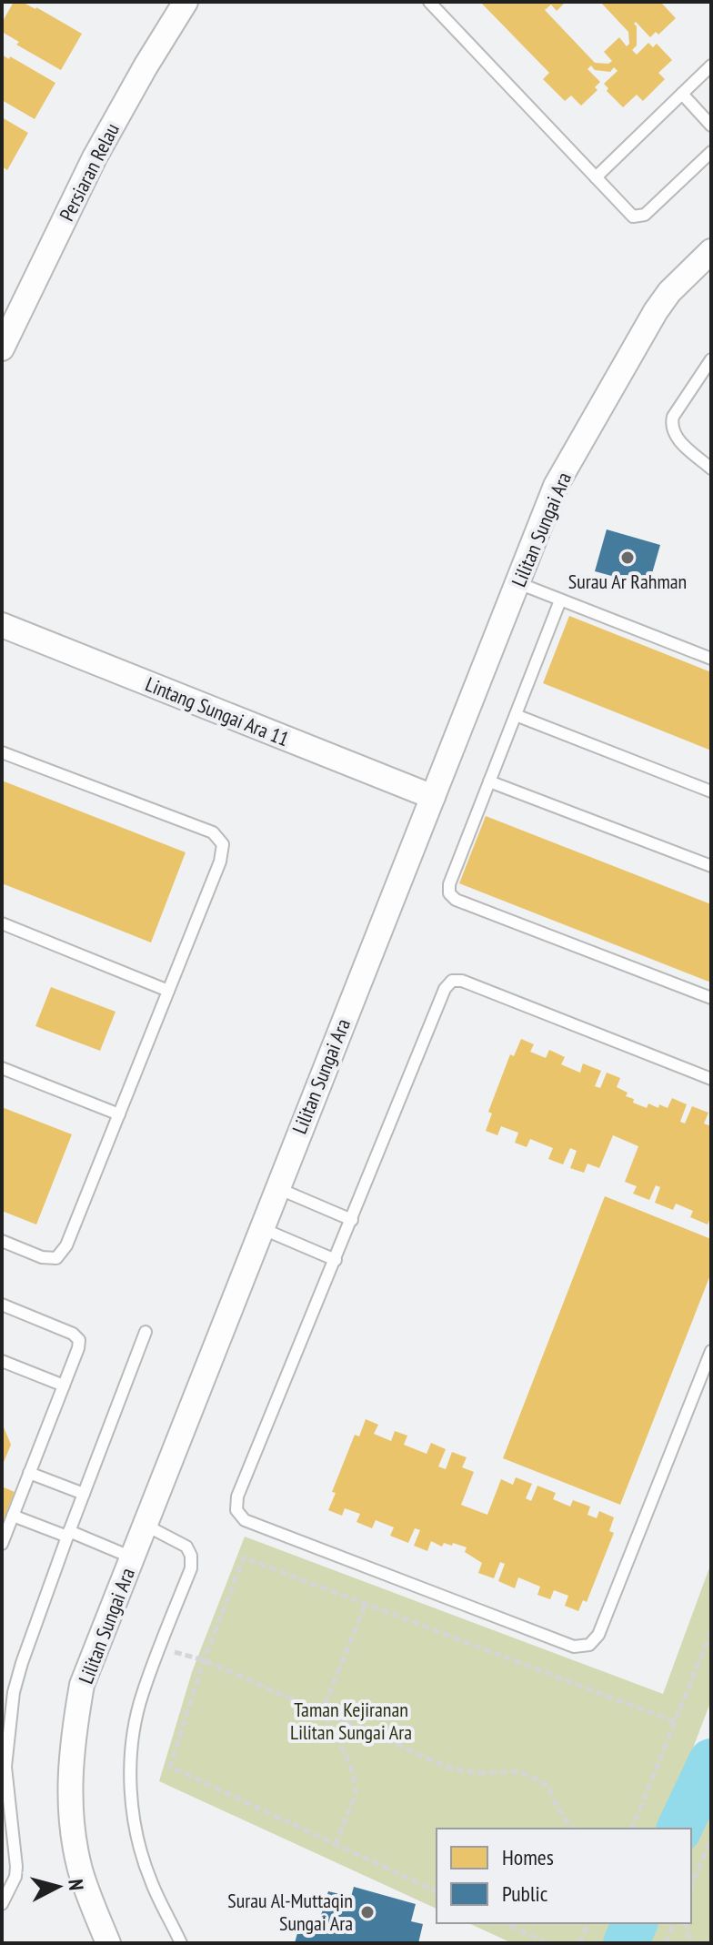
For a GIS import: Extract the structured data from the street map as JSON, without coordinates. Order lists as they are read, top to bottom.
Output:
{
  "streets": {
    "street": ["Persiaran Relau", "Lilitan Sungai Ara", "Lintang Sungai Ara 11"]
  },
  "crossings": [
    ["Lilitan Sungai Ara", "Lintang Sungai Ara 11"]
  ],
  "parks": ["Taman Kejiranan Lilitan Sungai Ara"],
  "places": ["Surau Ar Rahman", "Surau Al-Muttaqin Sungai Ara"],
  "legend": ["Homes", "Public"],
  "north": "right"
}
